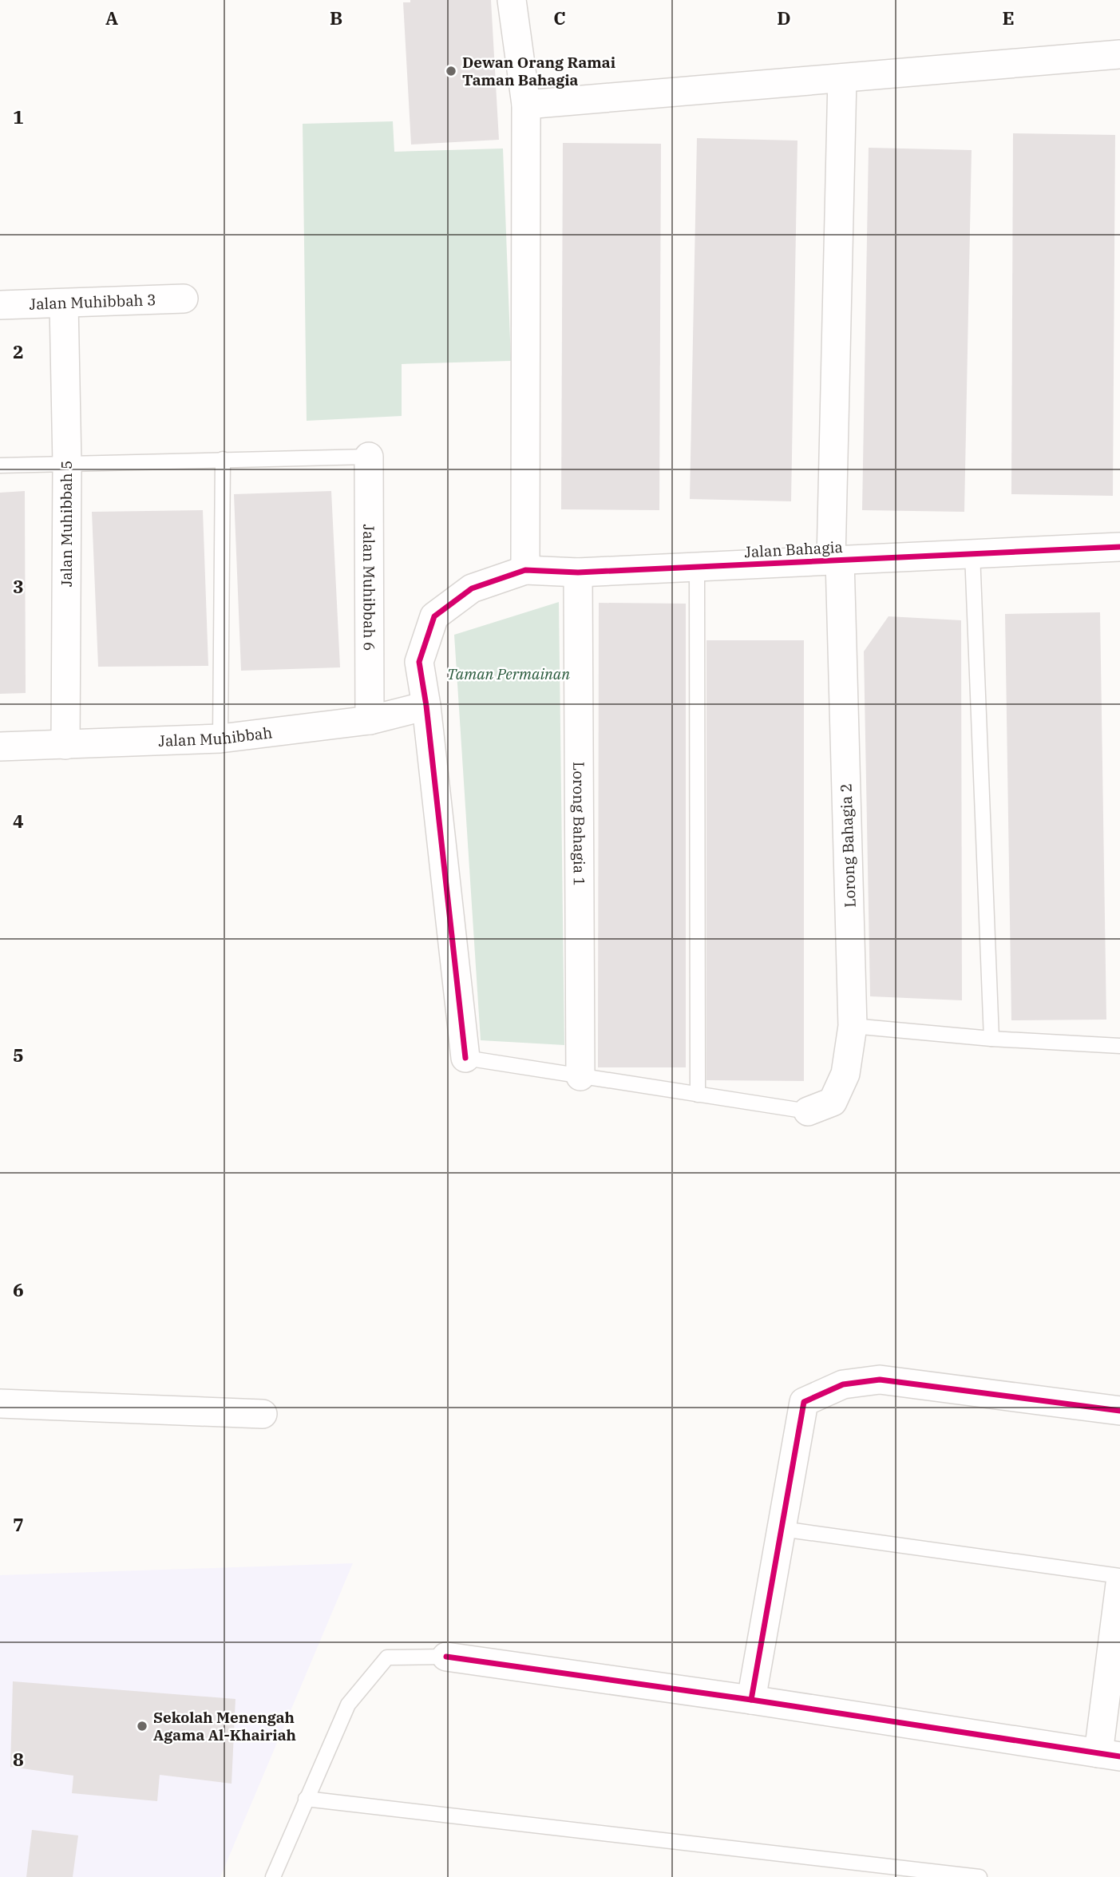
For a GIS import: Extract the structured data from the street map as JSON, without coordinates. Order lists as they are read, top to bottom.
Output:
{
  "streets": {
    "street": [
      "Jalan Muhibbah 3",
      "Jalan Muhibbah 5",
      "Jalan Bahagia",
      "Jalan Muhibbah 6",
      "Jalan Muhibbah",
      "Lorong Bahagia 1",
      "Lorong Bahagia 2"
    ]
  },
  "crossings": [
    ["Jalan Muhibbah 3", "Jalan Muhibbah 5"],
    ["Jalan Muhibbah 5", "Jalan Muhibbah"],
    ["Jalan Bahagia", "Jalan Muhibbah"],
    ["Jalan Bahagia", "Lorong Bahagia 1"],
    ["Jalan Bahagia", "Lorong Bahagia 2"],
    ["Jalan Muhibbah 6", "Jalan Muhibbah"]
  ],
  "parks": ["Taman Permainan"],
  "places": ["Dewan Orang Ramai Taman Bahagia", "Sekolah Menengah Agama Al-Khairiah"],
  "grid": {
    "columns": [
      "A",
      "B",
      "C",
      "D",
      "E"
    ],
    "rows": [
      "1",
      "2",
      "3",
      "4",
      "5",
      "6",
      "7",
      "8"
    ]
  }
}
